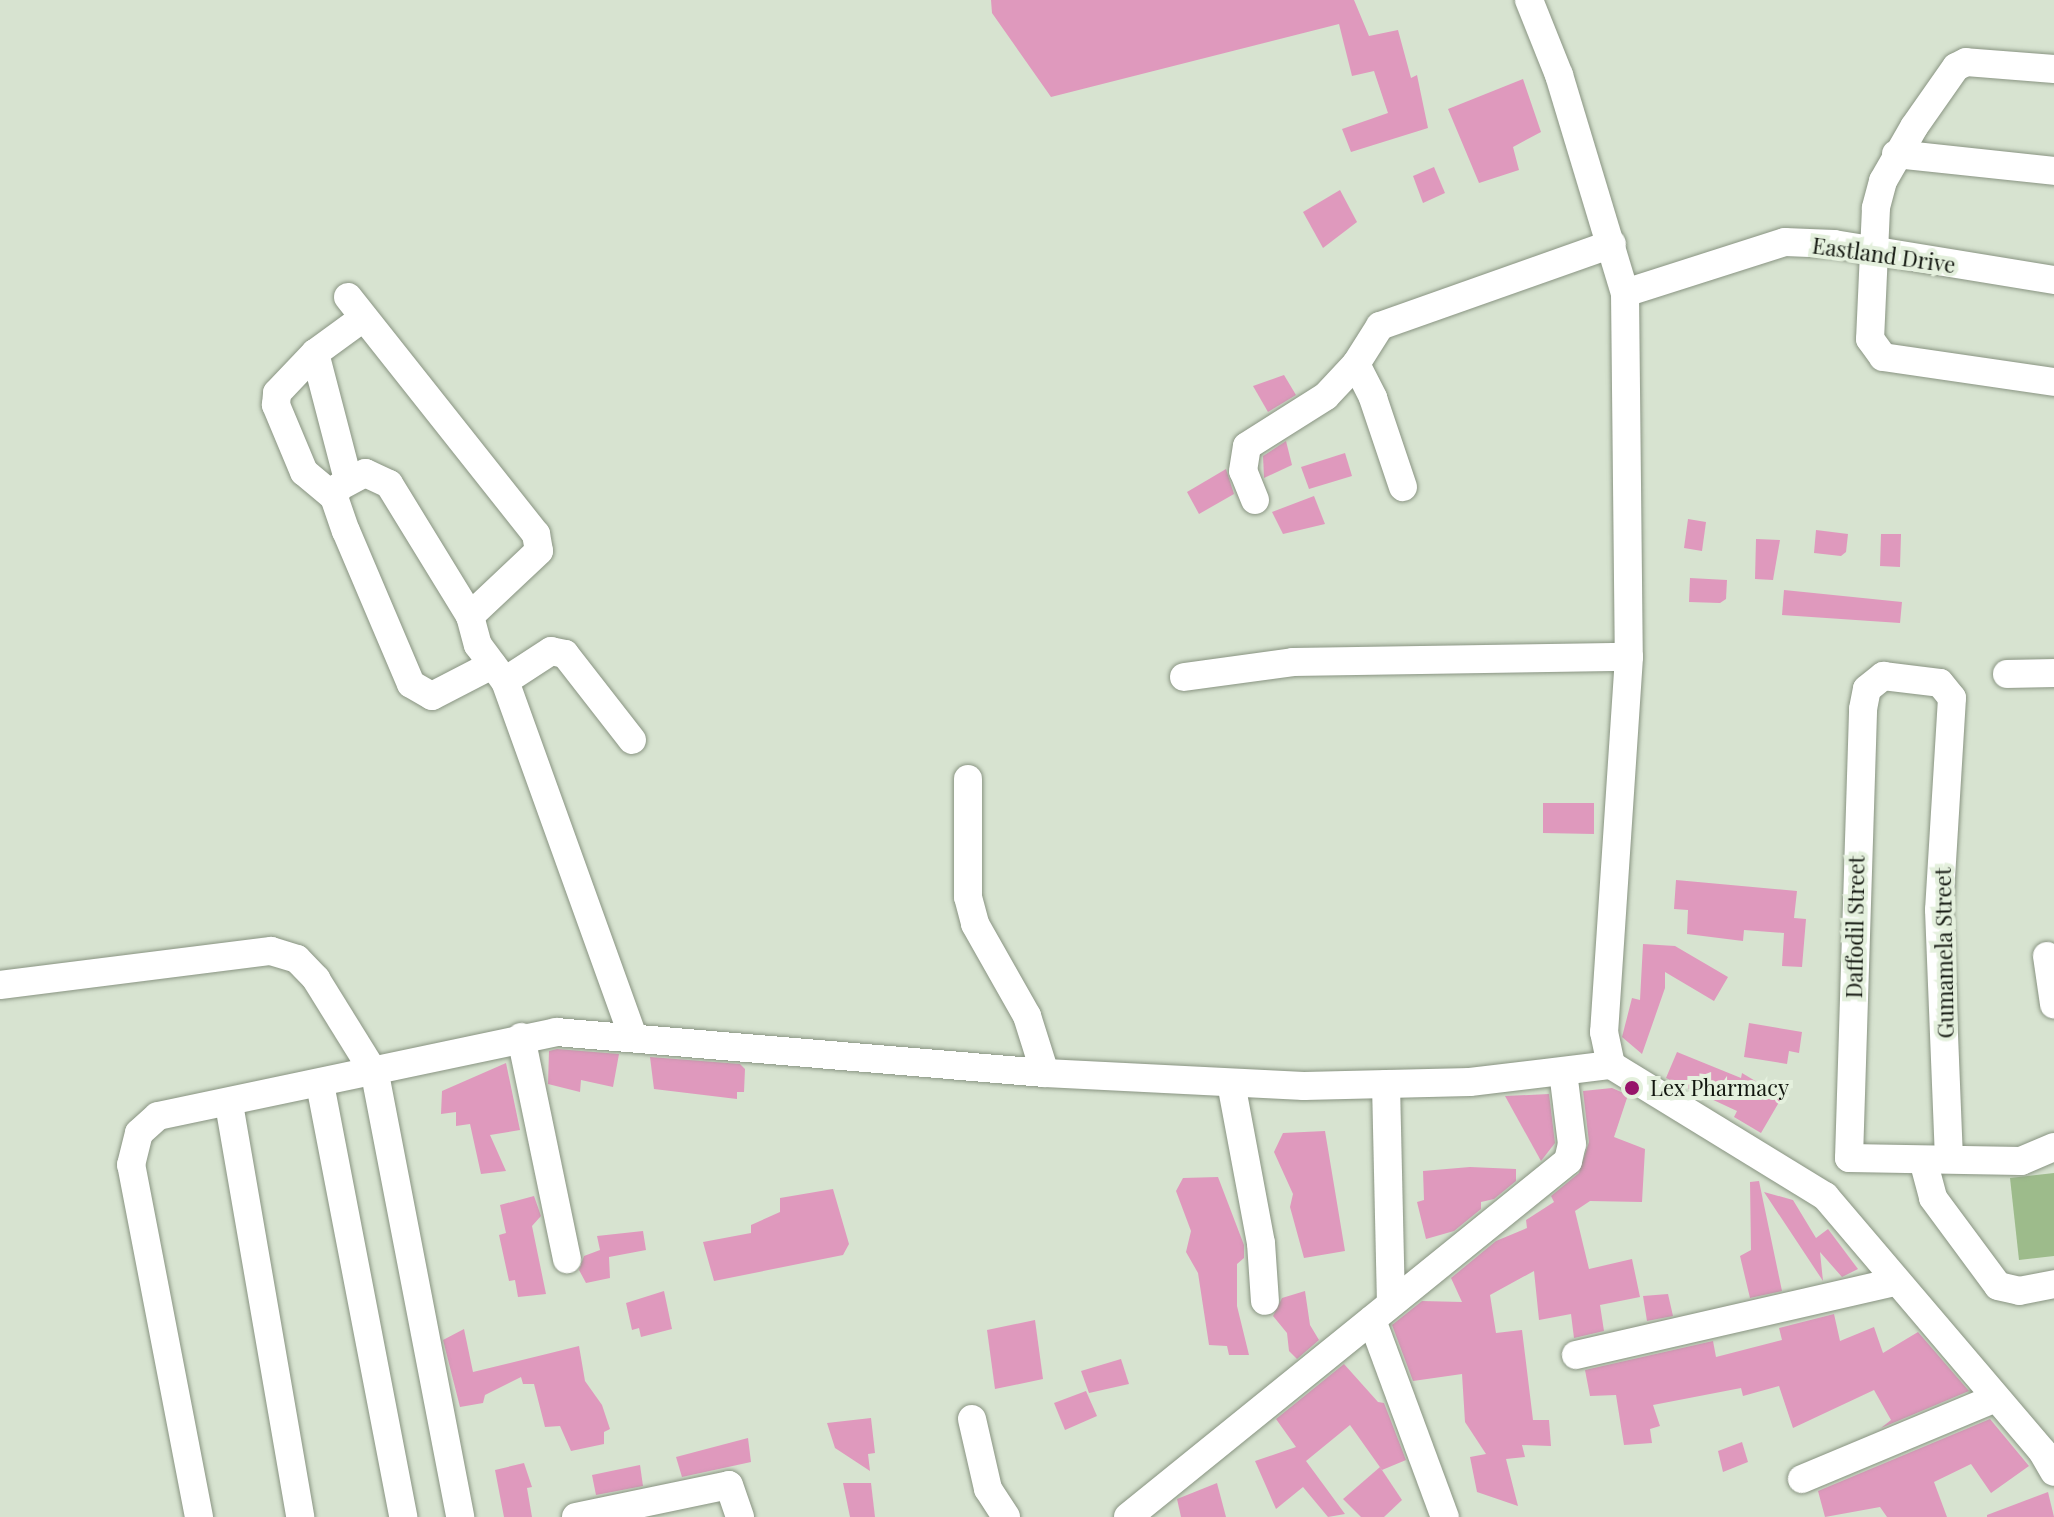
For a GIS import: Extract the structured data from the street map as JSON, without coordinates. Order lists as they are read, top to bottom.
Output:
{
  "streets": {
    "street": ["Eastland Drive", "Daffodil Street", "Gumamela Street"]
  },
  "crossings": [
    ["Daffodil Street", "Gumamela Street"]
  ],
  "places": ["Lex Pharmacy"]
}
